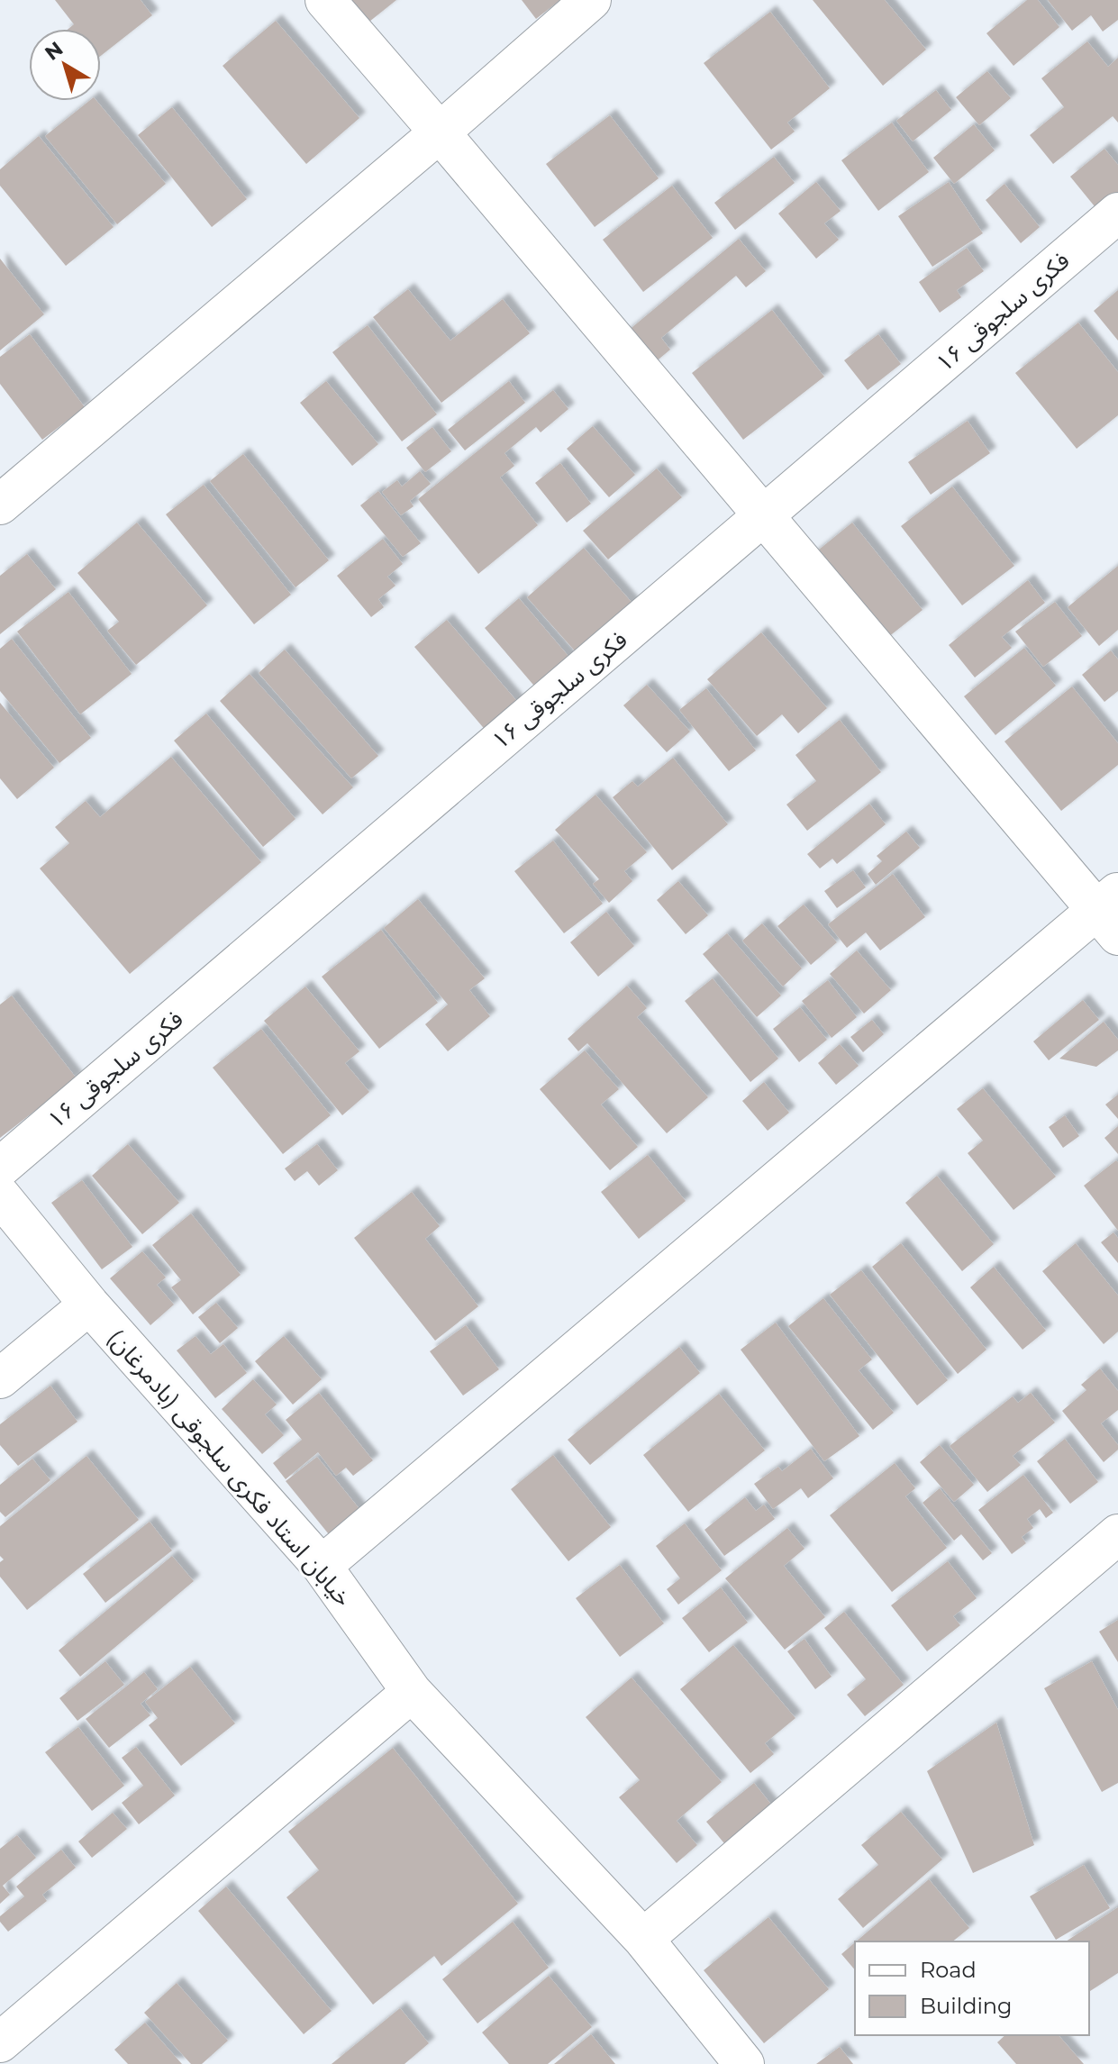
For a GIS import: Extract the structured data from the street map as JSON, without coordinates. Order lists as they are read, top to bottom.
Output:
{
  "streets": {
    "street": ["فکری سلجوقی ۱۶", "خیابان استاد فکری سلجوقی (بادمرغان)"]
  },
  "legend": ["Road", "Building"],
  "north": "top left"
}
